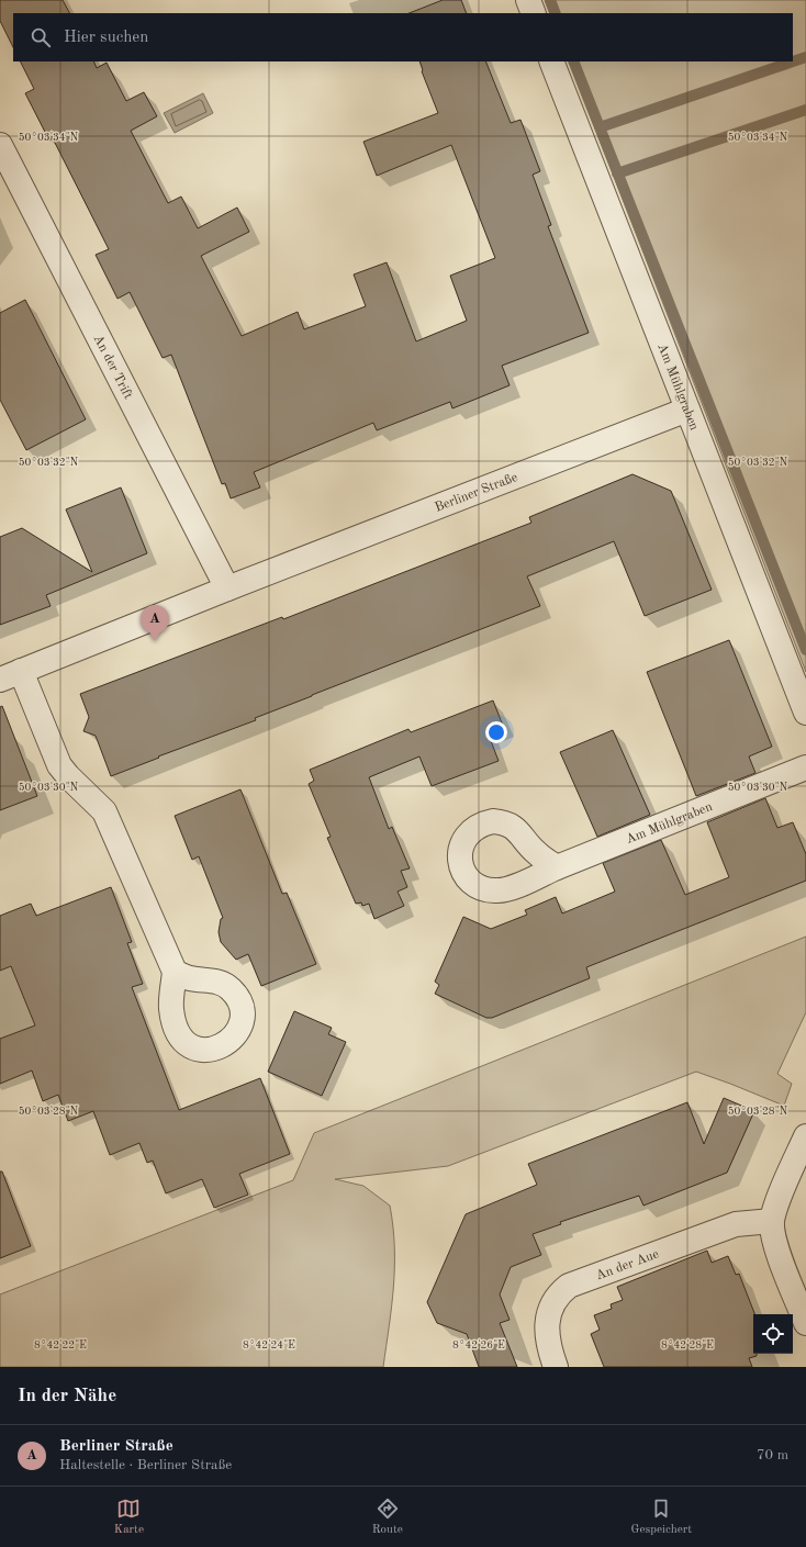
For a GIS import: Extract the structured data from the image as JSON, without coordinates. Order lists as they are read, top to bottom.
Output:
{
  "streets": {
    "street": [
      "An der Trift",
      "Am Mühlgraben",
      "Berliner Straße",
      "An der Aue"
    ]
  },
  "crossings": [
    ["An der Trift", "Berliner Straße"],
    ["Am Mühlgraben", "Berliner Straße"]
  ],
  "page": {
    "search": "Hier suchen",
    "pins": "A",
    "heading": "In der Nähe",
    "list": [
      {
        "mark": "A",
        "name": "Berliner Straße",
        "note": "Haltestelle · Berliner Straße",
        "value": "70 m"
      }
    ],
    "nav": ["Karte", "Route", "Gespeichert"]
  },
  "coordinates": [
    "50°03'34\"N",
    "50°03'32\"N",
    "50°03'30\"N",
    "50°03'28\"N",
    "8°42'22\"E",
    "8°42'24\"E",
    "8°42'26\"E",
    "8°42'28\"E"
  ]
}
